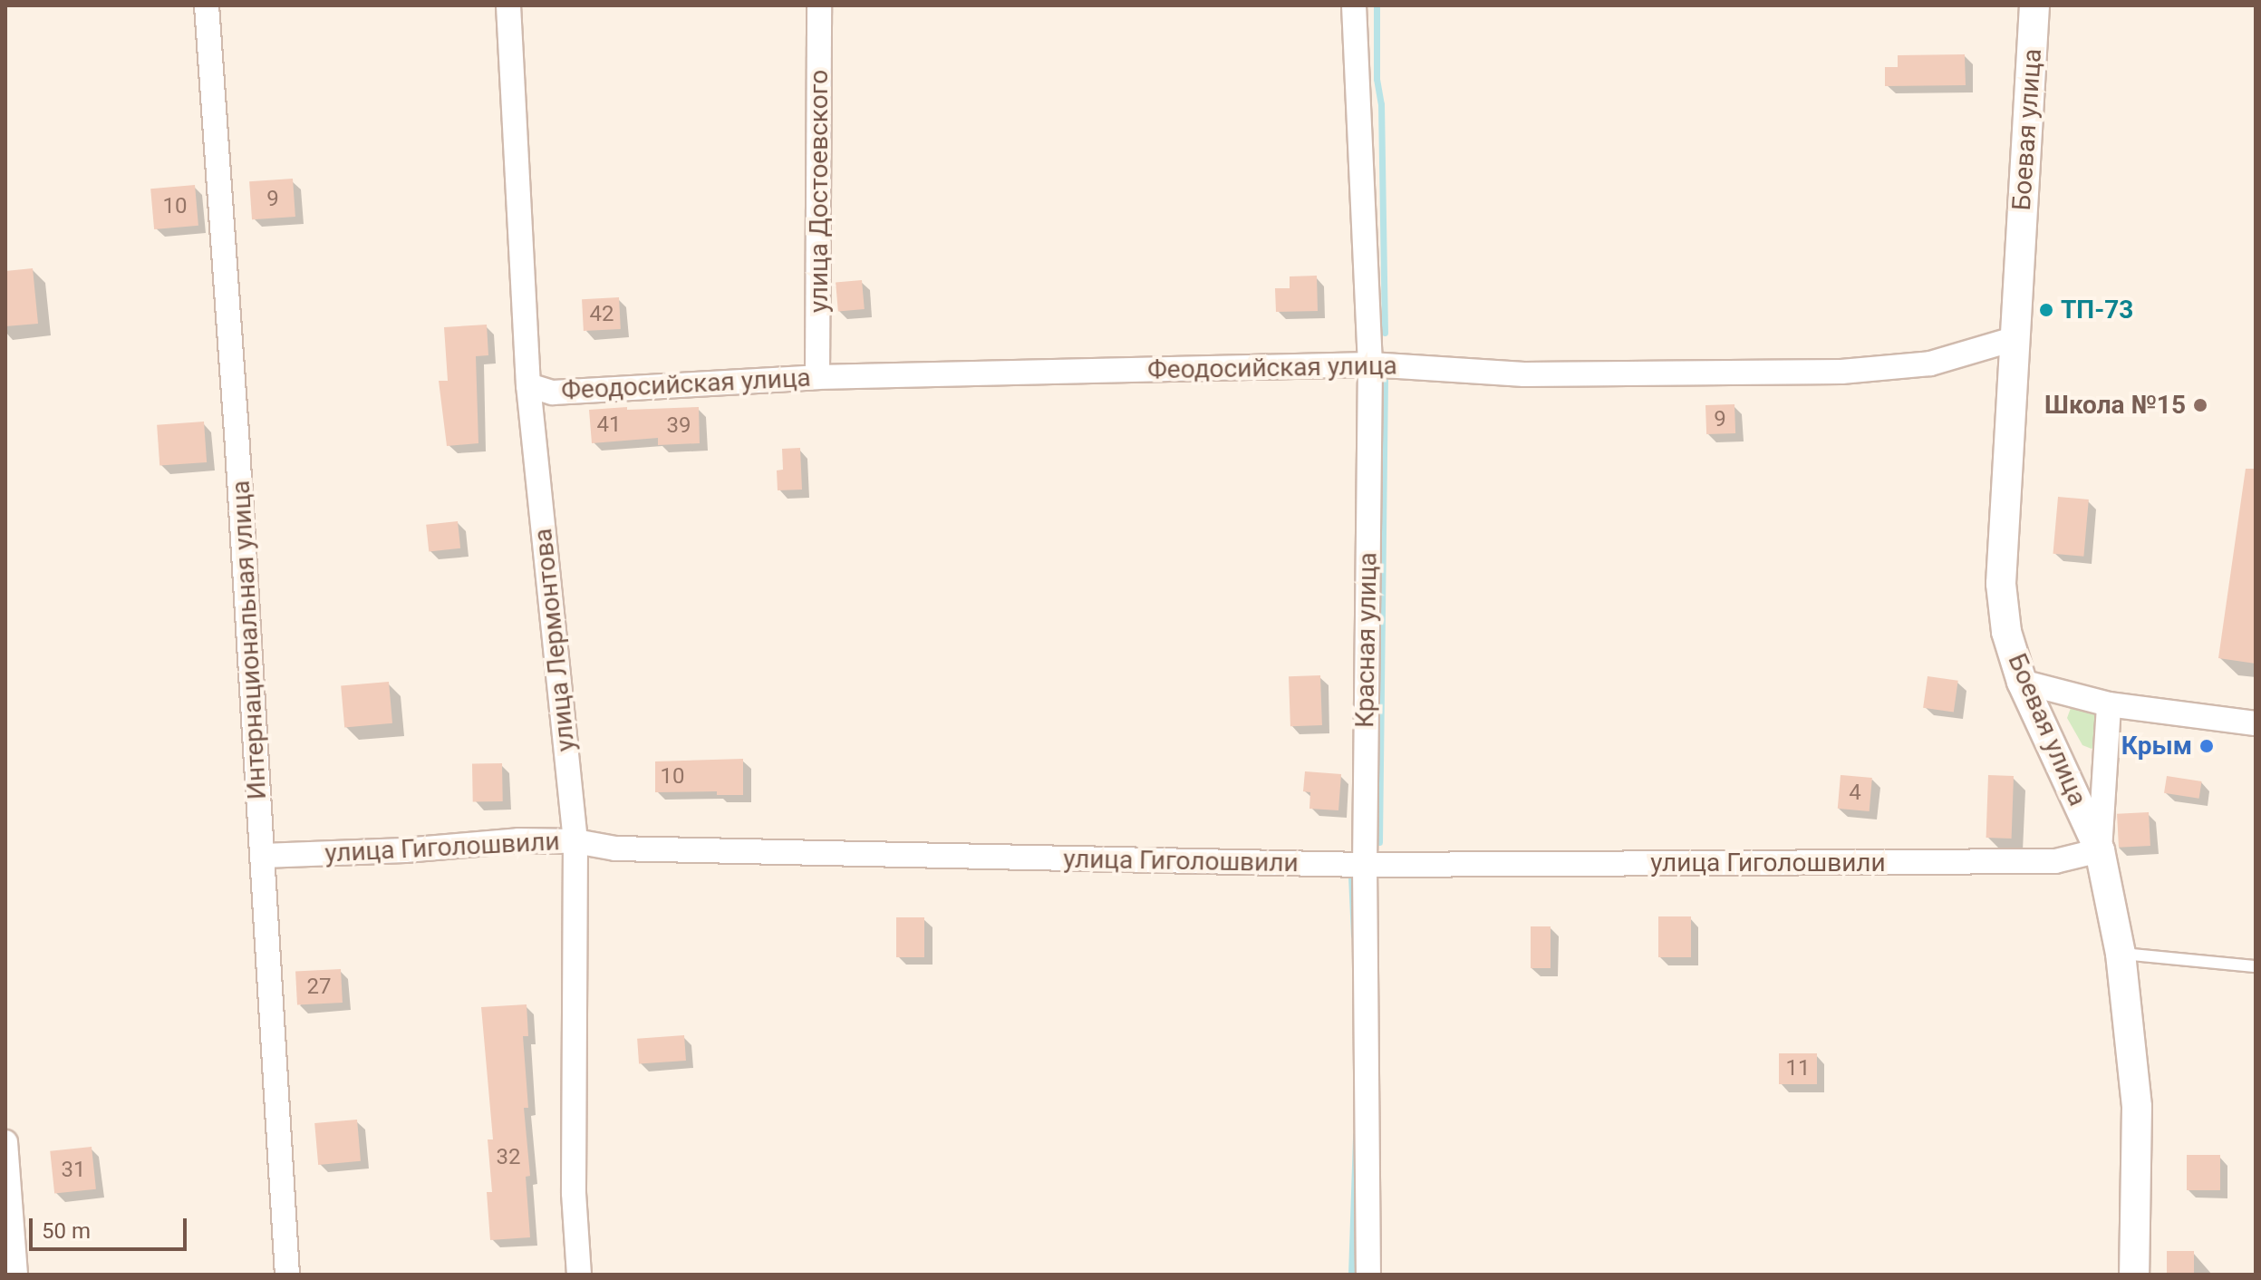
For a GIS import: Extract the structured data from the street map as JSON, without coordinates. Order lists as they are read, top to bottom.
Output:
{
  "streets": {
    "street": [
      "Боевая улица",
      "улица Достоевского",
      "Феодосийская улица",
      "Интернациональная улица",
      "улица Лермонтова",
      "Красная улица",
      "улица Гиголошвили"
    ]
  },
  "crossings": [
    ["Боевая улица", "Феодосийская улица"],
    ["Боевая улица", "улица Гиголошвили"],
    ["улица Достоевского", "Феодосийская улица"],
    ["Феодосийская улица", "улица Лермонтова"],
    ["Феодосийская улица", "Красная улица"],
    ["Интернациональная улица", "улица Гиголошвили"],
    ["улица Лермонтова", "улица Гиголошвили"],
    ["Красная улица", "улица Гиголошвили"]
  ],
  "places": ["ТП-73", "Школа №15", "Крым"],
  "house_numbers": [
    "9",
    "10",
    "42",
    "9",
    "41",
    "39",
    "10",
    "4",
    "27",
    "11",
    "32",
    "31"
  ],
  "scale_bar": "50 m"
}
